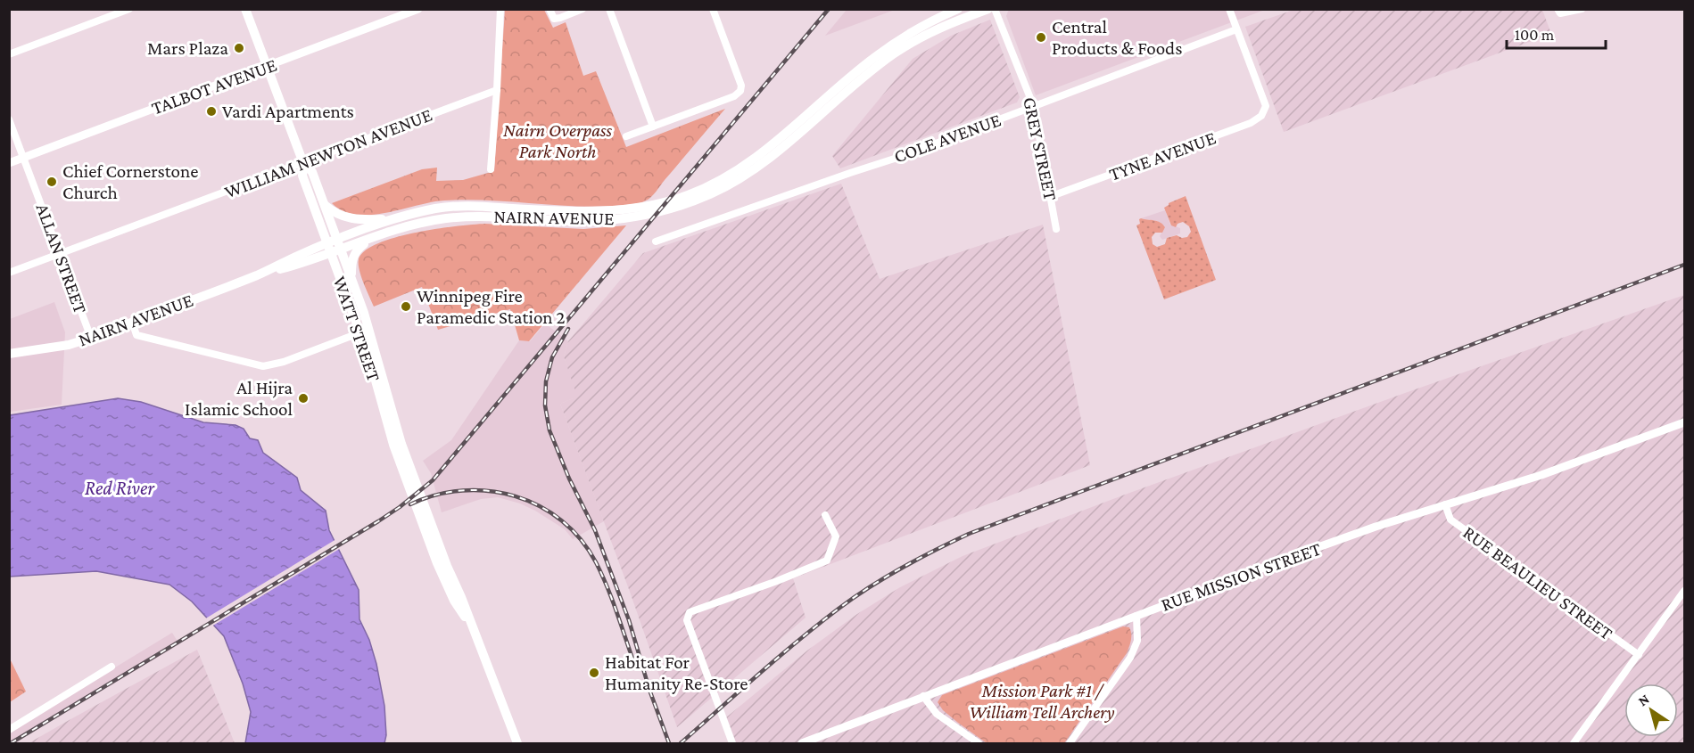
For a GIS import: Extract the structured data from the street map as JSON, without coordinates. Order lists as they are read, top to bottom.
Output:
{
  "streets": {
    "main road": ["NAIRN AVENUE", "WATT STREET"],
    "street": [
      "TALBOT AVENUE",
      "COLE AVENUE",
      "GREY STREET",
      "WILLIAM NEWTON AVENUE",
      "TYNE AVENUE",
      "ALLAN STREET",
      "RUE MISSION STREET",
      "RUE BEAULIEU STREET"
    ]
  },
  "crossings": [
    ["TALBOT AVENUE", "ALLAN STREET"],
    ["TALBOT AVENUE", "WATT STREET"],
    ["COLE AVENUE", "GREY STREET"],
    ["COLE AVENUE", "TYNE AVENUE"],
    ["GREY STREET", "TYNE AVENUE"],
    ["WILLIAM NEWTON AVENUE", "ALLAN STREET"],
    ["WILLIAM NEWTON AVENUE", "WATT STREET"],
    ["NAIRN AVENUE", "ALLAN STREET"],
    ["NAIRN AVENUE", "WATT STREET"],
    ["RUE MISSION STREET", "RUE BEAULIEU STREET"]
  ],
  "water": ["Red River"],
  "parks": ["Nairn Overpass Park North", "Mission Park #1 / William Tell Archery"],
  "places": [
    "Central Products & Foods",
    "Mars Plaza",
    "Vardi Apartments",
    "Chief Cornerstone Church",
    "Winnipeg Fire Paramedic Station 2",
    "Al Hijra Islamic School",
    "Habitat For Humanity Re-Store"
  ],
  "scale_bar": "100 m",
  "north": "top left"
}
